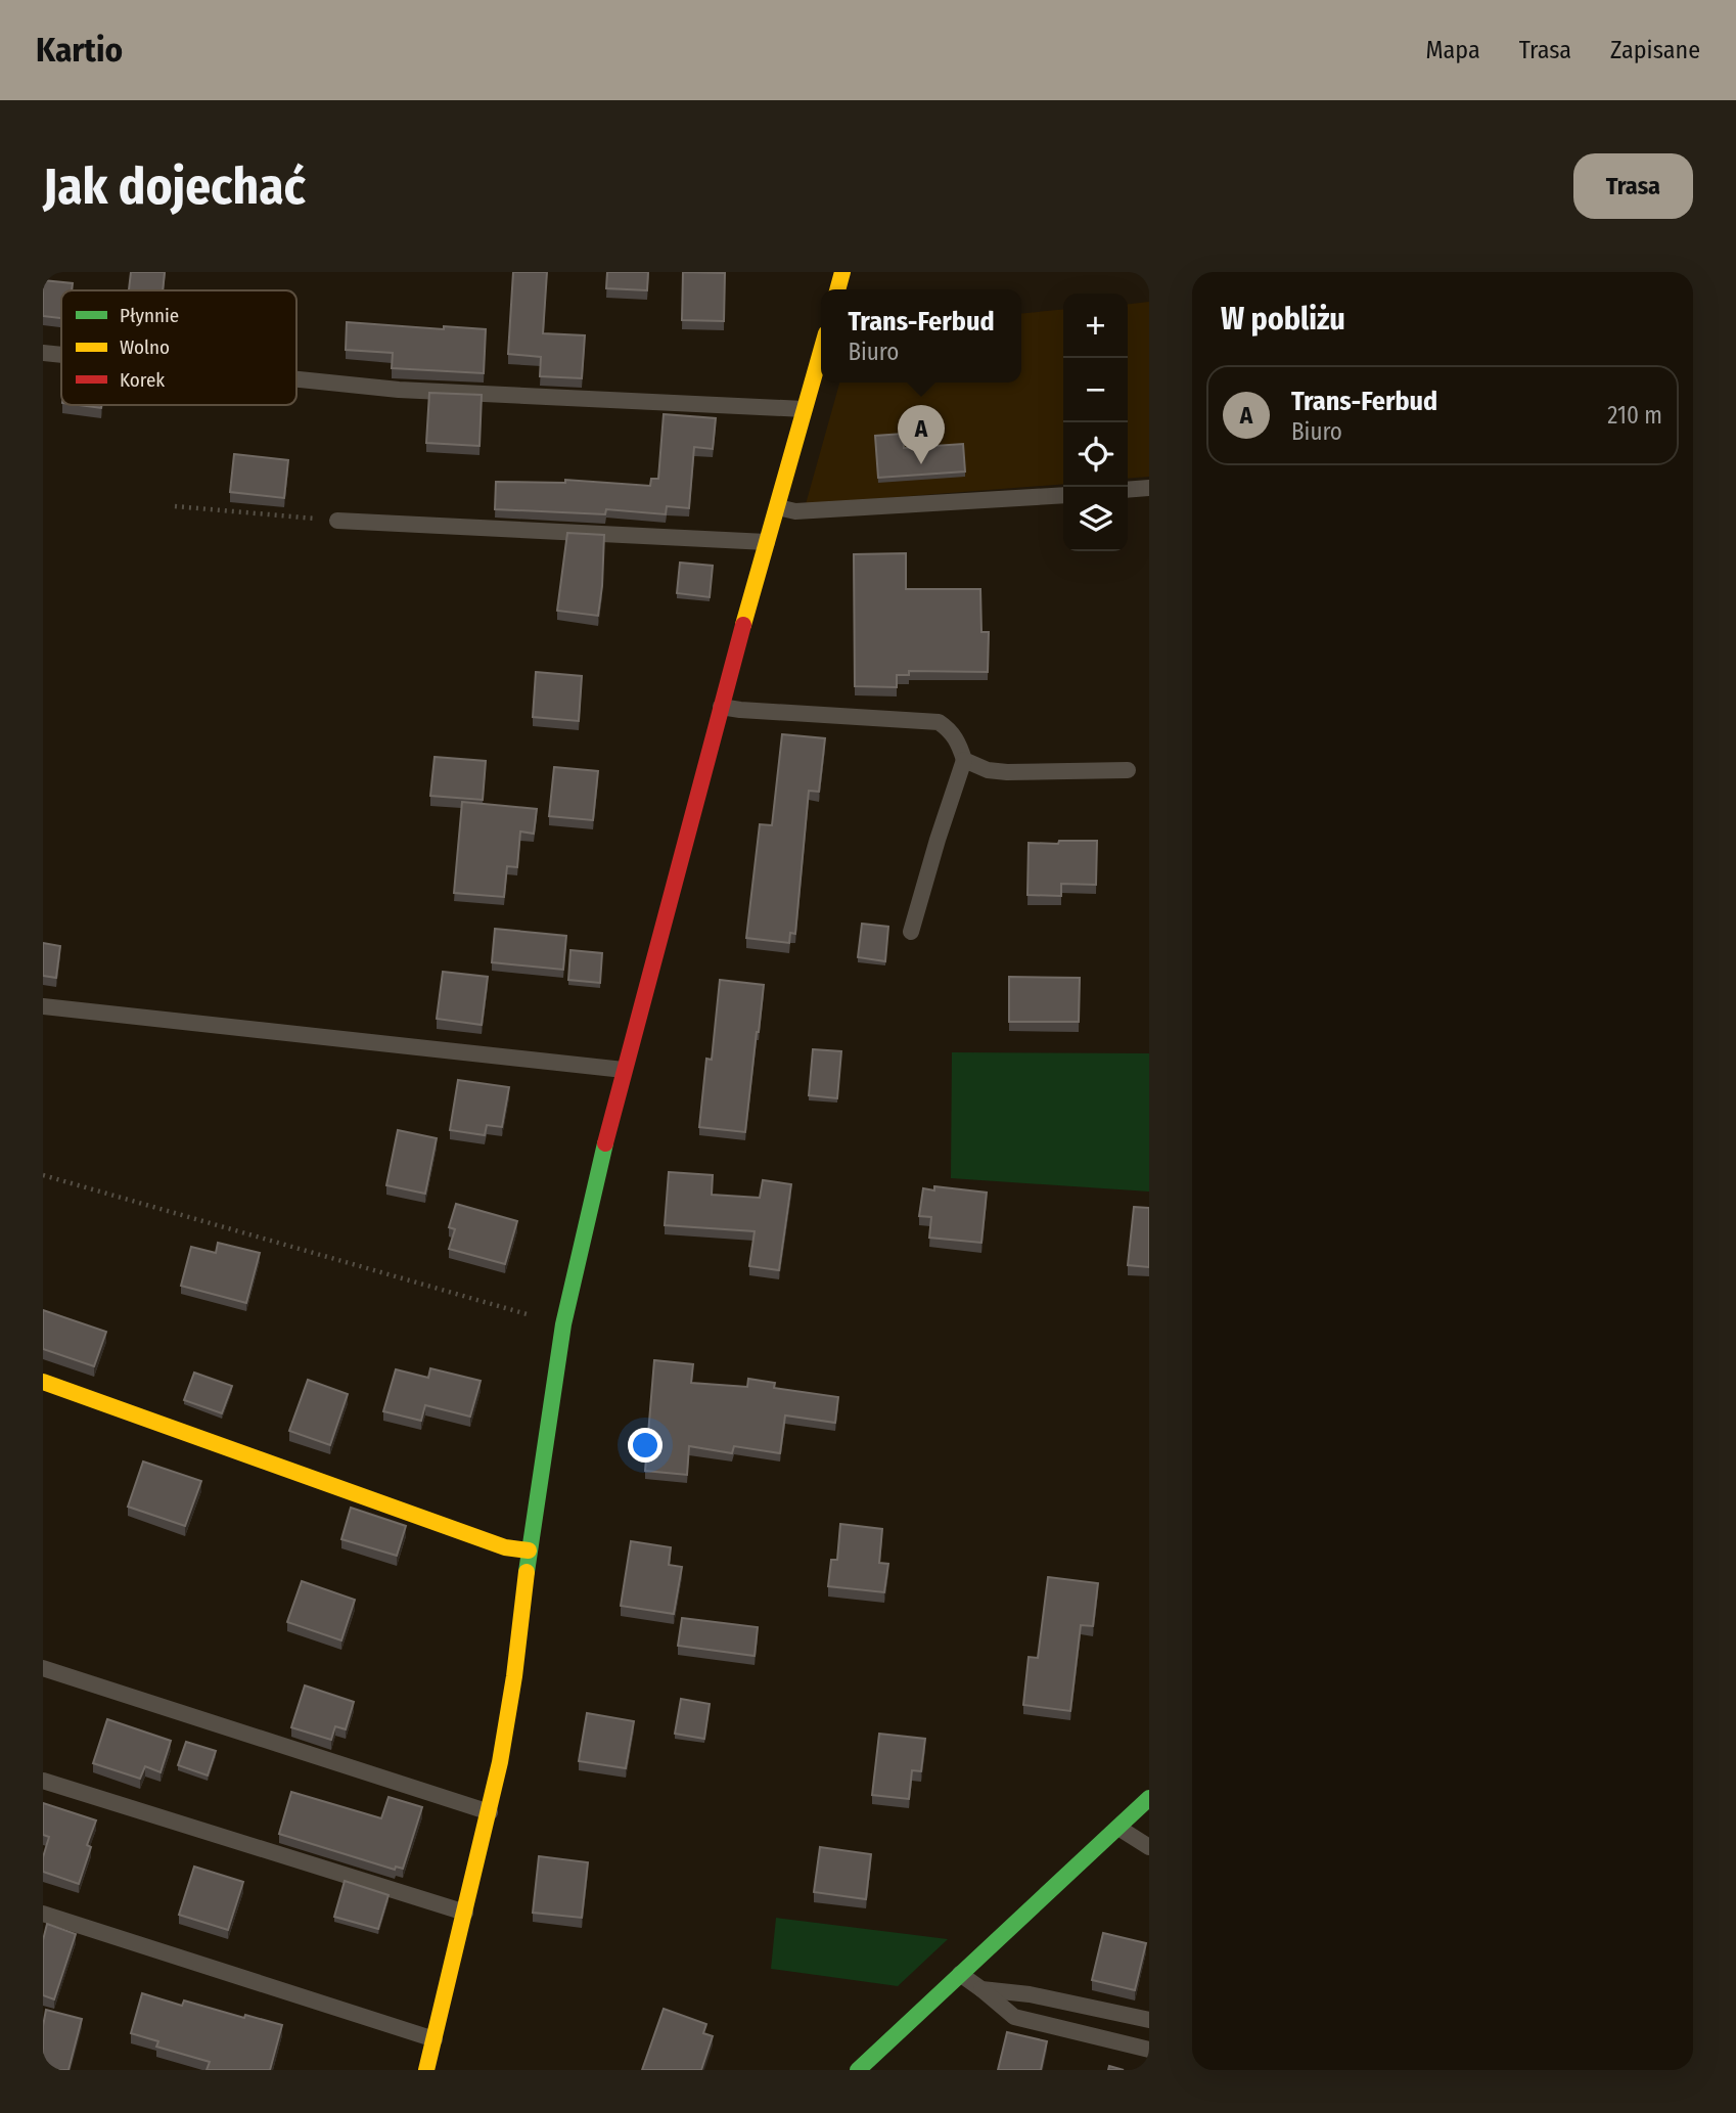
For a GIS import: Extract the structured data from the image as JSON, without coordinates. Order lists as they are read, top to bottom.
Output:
{
  "legend": ["Płynnie", "Wolno", "Korek"],
  "page": {
    "header": "Kartio",
    "nav": ["Mapa", "Trasa", "Zapisane"],
    "buttons": "Trasa",
    "title": "Jak dojechać",
    "heading": "W pobliżu",
    "popup": ["Trans-Ferbud", "Biuro"],
    "map_buttons": ["+", "−"],
    "list": [
      {
        "mark": "A",
        "name": "Trans-Ferbud",
        "note": "Biuro",
        "value": "210 m"
      }
    ],
    "pins": "A"
  }
}
